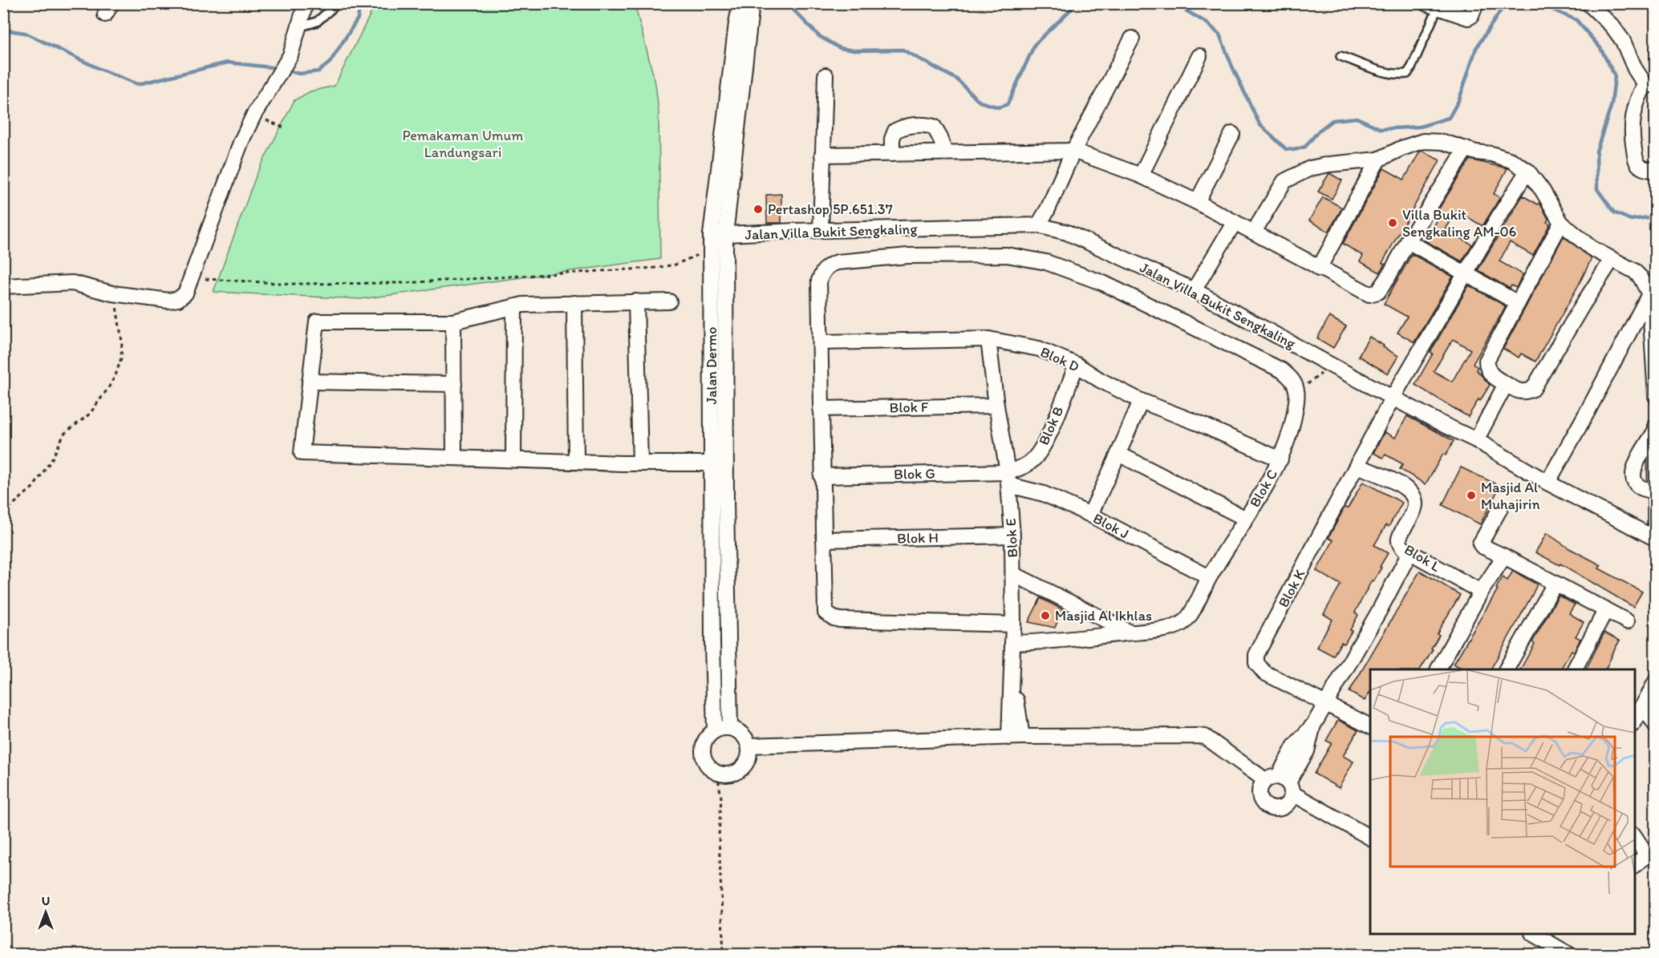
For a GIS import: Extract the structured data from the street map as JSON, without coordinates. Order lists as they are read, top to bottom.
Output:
{
  "streets": {
    "street": [
      "Jalan Villa Bukit Sengkaling",
      "Blok D",
      "Jalan Dermo",
      "Blok F",
      "Blok B",
      "Blok G",
      "Blok C",
      "Blok J",
      "Blok H",
      "Blok E",
      "Blok L",
      "Blok K"
    ]
  },
  "crossings": [
    ["Jalan Villa Bukit Sengkaling", "Jalan Dermo"],
    ["Jalan Villa Bukit Sengkaling", "Blok K"],
    ["Blok D", "Blok B"],
    ["Blok D", "Blok C"],
    ["Blok D", "Blok E"],
    ["Blok F", "Blok E"],
    ["Blok B", "Blok G"],
    ["Blok B", "Blok J"],
    ["Blok B", "Blok E"],
    ["Blok G", "Blok J"],
    ["Blok G", "Blok E"],
    ["Blok C", "Blok J"],
    ["Blok C", "Blok E"],
    ["Blok J", "Blok E"],
    ["Blok H", "Blok E"],
    ["Blok L", "Blok K"]
  ],
  "parks": ["Pemakaman Umum Landungsari"],
  "places": [
    "Pertashop 5P.651.37",
    "Villa Bukit Sengkaling AM-06",
    "Masjid Al Muhajirin",
    "Masjid Al Ikhlas"
  ],
  "north": "top"
}
